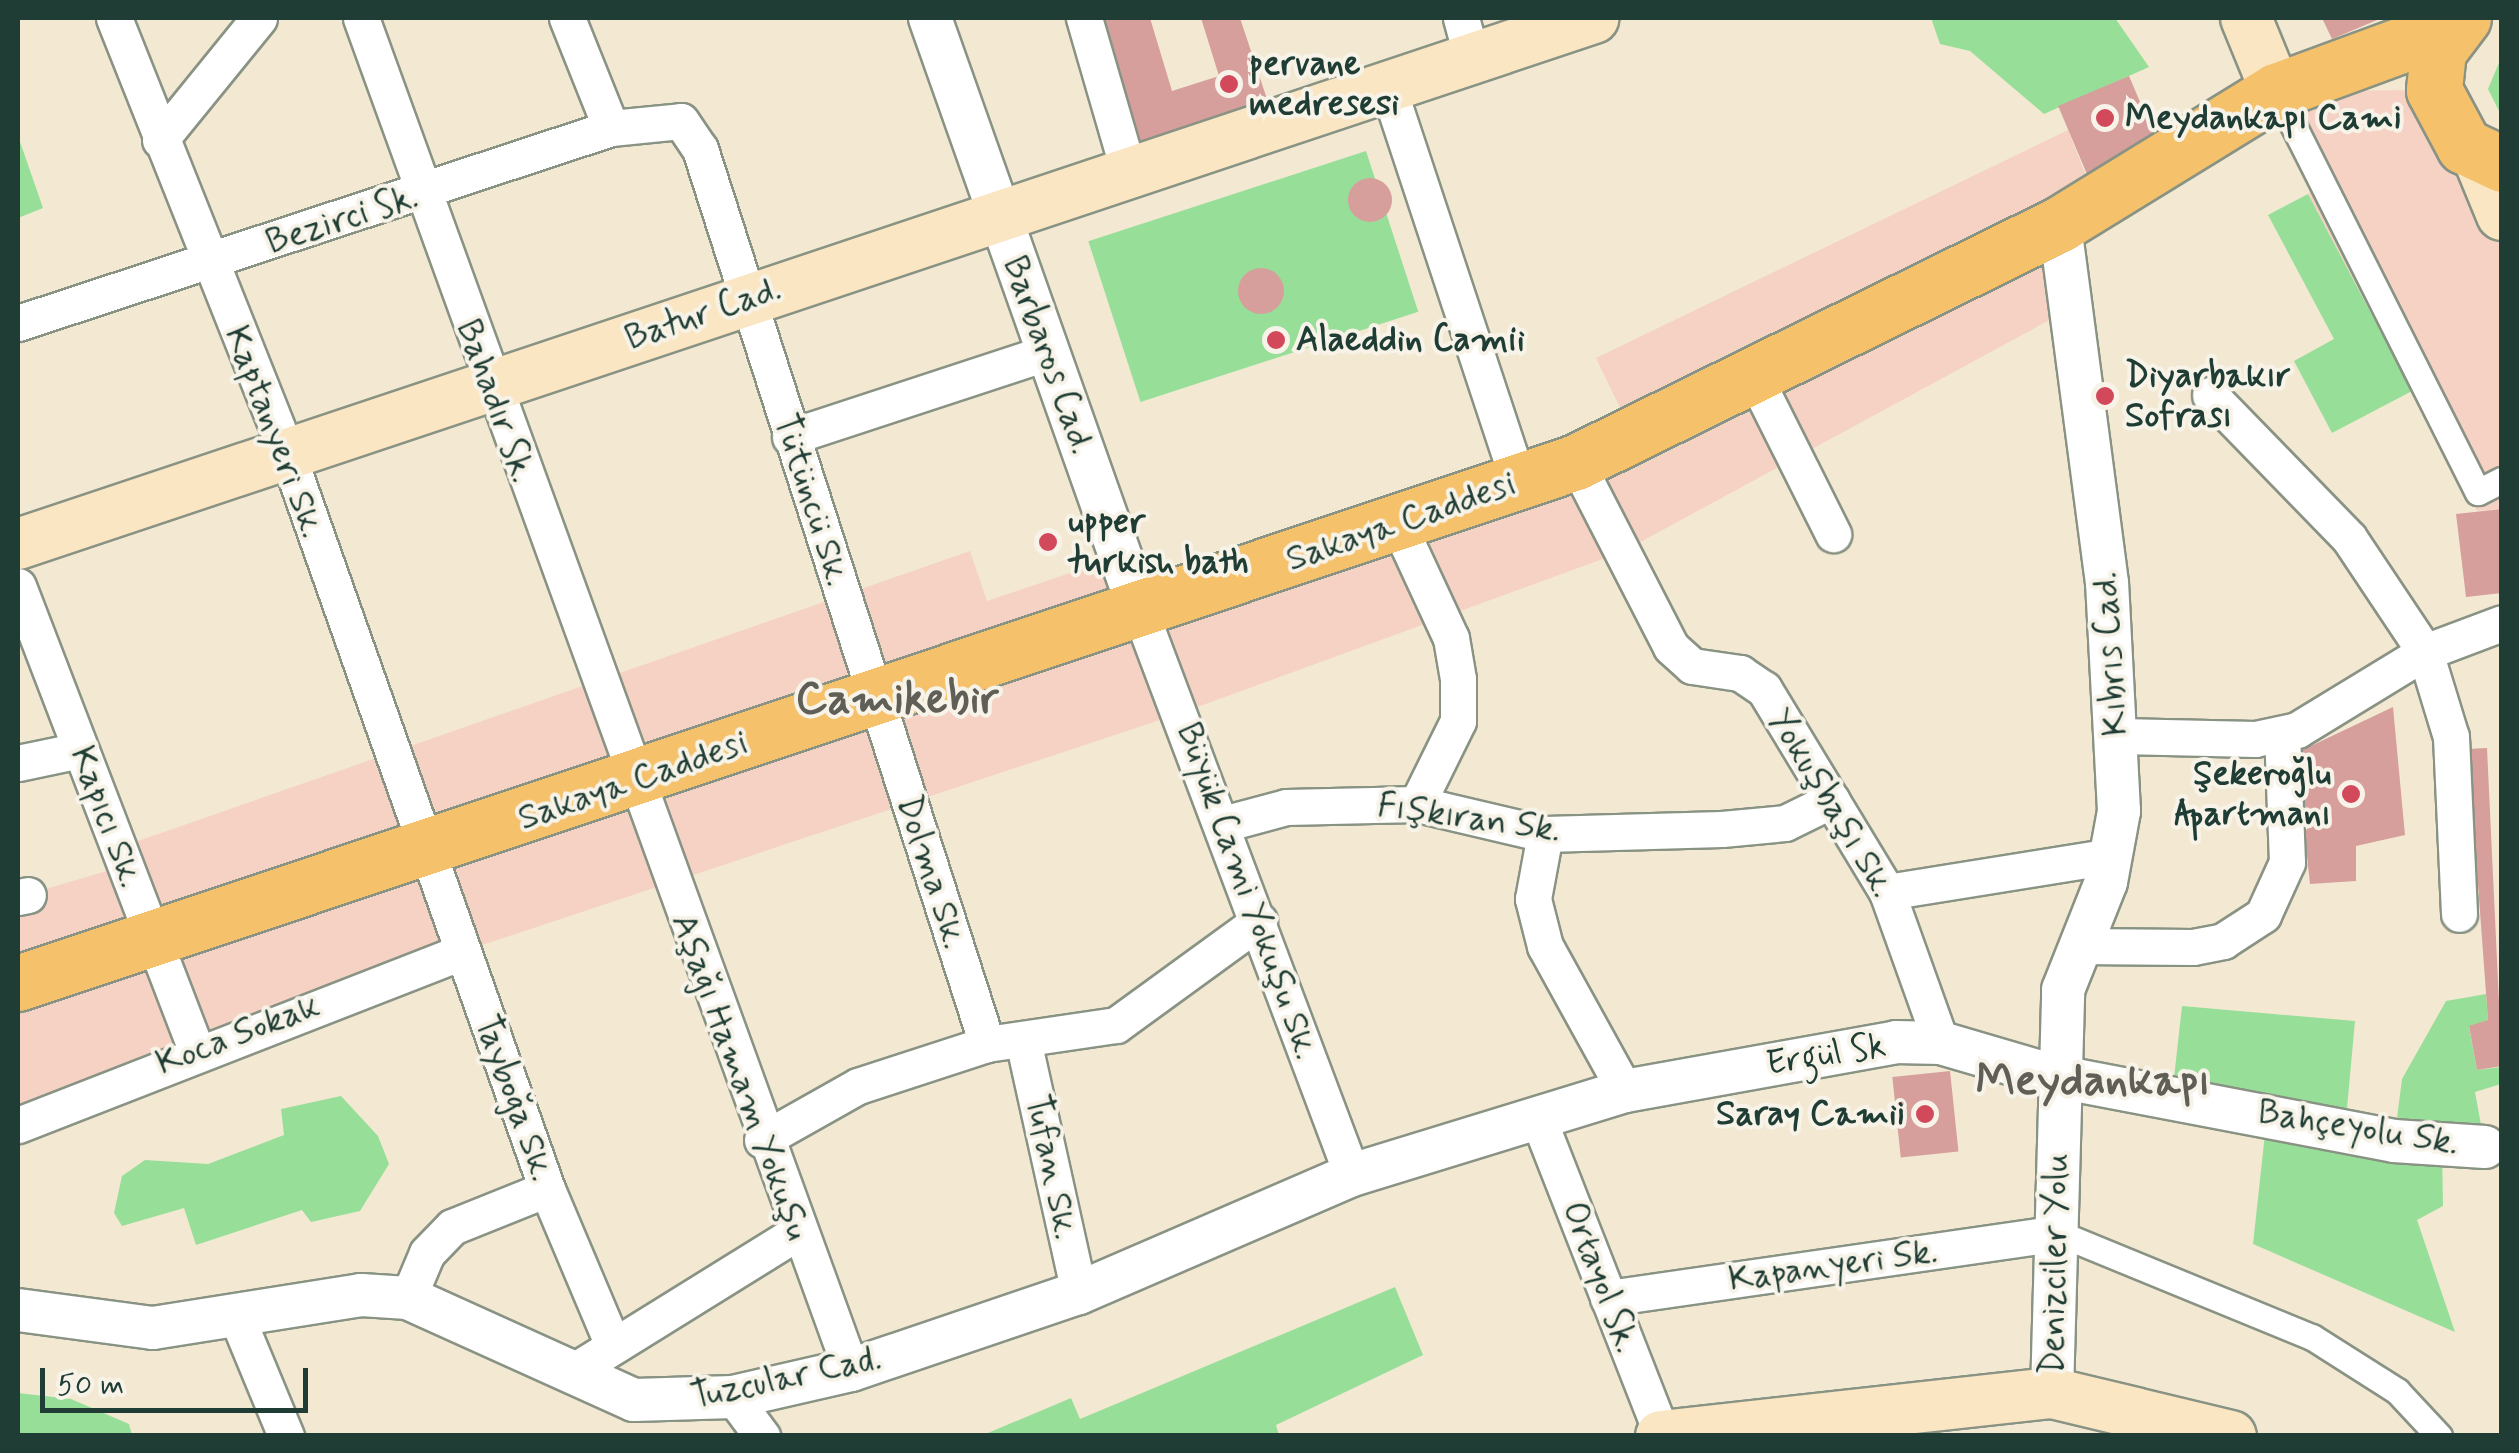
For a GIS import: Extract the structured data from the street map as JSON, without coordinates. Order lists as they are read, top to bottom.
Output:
{
  "streets": {
    "highway": ["Sakaya Caddesi"],
    "main road": ["Batur Cad."],
    "street": [
      "Bezirci Sk.",
      "Barbaros Cad.",
      "Bahadır Sk.",
      "Kaptanyeri Sk.",
      "Tütüncü Sk.",
      "Kıbrıs Cad.",
      "Yokuşbaşı Sk.",
      "Kapıcı Sk.",
      "Fışkıran Sk.",
      "Dolma Sk.",
      "Büyük Cami Yokuşu Sk.",
      "Koca Sokak",
      "Ergül Sk",
      "Aşağı Hamam Yokuşu",
      "Tayboğa Sk.",
      "Bahçeyolu Sk.",
      "Tufan Sk.",
      "Denizciler Yolu",
      "Kapanyeri Sk.",
      "Ortayol Sk.",
      "Tuzcular Cad."
    ]
  },
  "crossings": [
    ["Bezirci Sk.", "Batur Cad."],
    ["Bezirci Sk.", "Bahadır Sk."],
    ["Bezirci Sk.", "Kaptanyeri Sk."],
    ["Bezirci Sk.", "Tütüncü Sk."],
    ["Batur Cad.", "Barbaros Cad."],
    ["Batur Cad.", "Bahadır Sk."],
    ["Batur Cad.", "Kaptanyeri Sk."],
    ["Batur Cad.", "Tütüncü Sk."],
    ["Barbaros Cad.", "Sakaya Caddesi"],
    ["Barbaros Cad.", "Büyük Cami Yokuşu Sk."],
    ["Bahadır Sk.", "Sakaya Caddesi"],
    ["Bahadır Sk.", "Aşağı Hamam Yokuşu"],
    ["Kaptanyeri Sk.", "Sakaya Caddesi"],
    ["Kaptanyeri Sk.", "Tayboğa Sk."],
    ["Tütüncü Sk.", "Sakaya Caddesi"],
    ["Tütüncü Sk.", "Dolma Sk."],
    ["Sakaya Caddesi", "Kıbrıs Cad."],
    ["Sakaya Caddesi", "Yokuşbaşı Sk."],
    ["Sakaya Caddesi", "Kapıcı Sk."],
    ["Sakaya Caddesi", "Dolma Sk."],
    ["Sakaya Caddesi", "Büyük Cami Yokuşu Sk."],
    ["Sakaya Caddesi", "Aşağı Hamam Yokuşu"],
    ["Sakaya Caddesi", "Tayboğa Sk."],
    ["Kıbrıs Cad.", "Ergül Sk"],
    ["Kıbrıs Cad.", "Bahçeyolu Sk."],
    ["Kıbrıs Cad.", "Denizciler Yolu"],
    ["Yokuşbaşı Sk.", "Fışkıran Sk."],
    ["Yokuşbaşı Sk.", "Ergül Sk"],
    ["Kapıcı Sk.", "Koca Sokak"],
    ["Fışkıran Sk.", "Büyük Cami Yokuşu Sk."],
    ["Büyük Cami Yokuşu Sk.", "Tuzcular Cad."],
    ["Koca Sokak", "Tayboğa Sk."],
    ["Ergül Sk", "Bahçeyolu Sk."],
    ["Ergül Sk", "Denizciler Yolu"],
    ["Ergül Sk", "Ortayol Sk."],
    ["Ergül Sk", "Tuzcular Cad."],
    ["Aşağı Hamam Yokuşu", "Tuzcular Cad."],
    ["Bahçeyolu Sk.", "Denizciler Yolu"],
    ["Tufan Sk.", "Tuzcular Cad."],
    ["Denizciler Yolu", "Kapanyeri Sk."],
    ["Kapanyeri Sk.", "Ortayol Sk."],
    ["Ortayol Sk.", "Tuzcular Cad."]
  ],
  "districts": ["Camikebir", "Meydankapı"],
  "places": [
    "pervane medresesi",
    "Meydankapı Cami",
    "Alaeddin Camii",
    "Diyarbakır Sofrası",
    "upper turkish bath",
    "Şekeroğlu Apartmanı",
    "Saray Camii"
  ],
  "scale_bar": "50 m"
}
